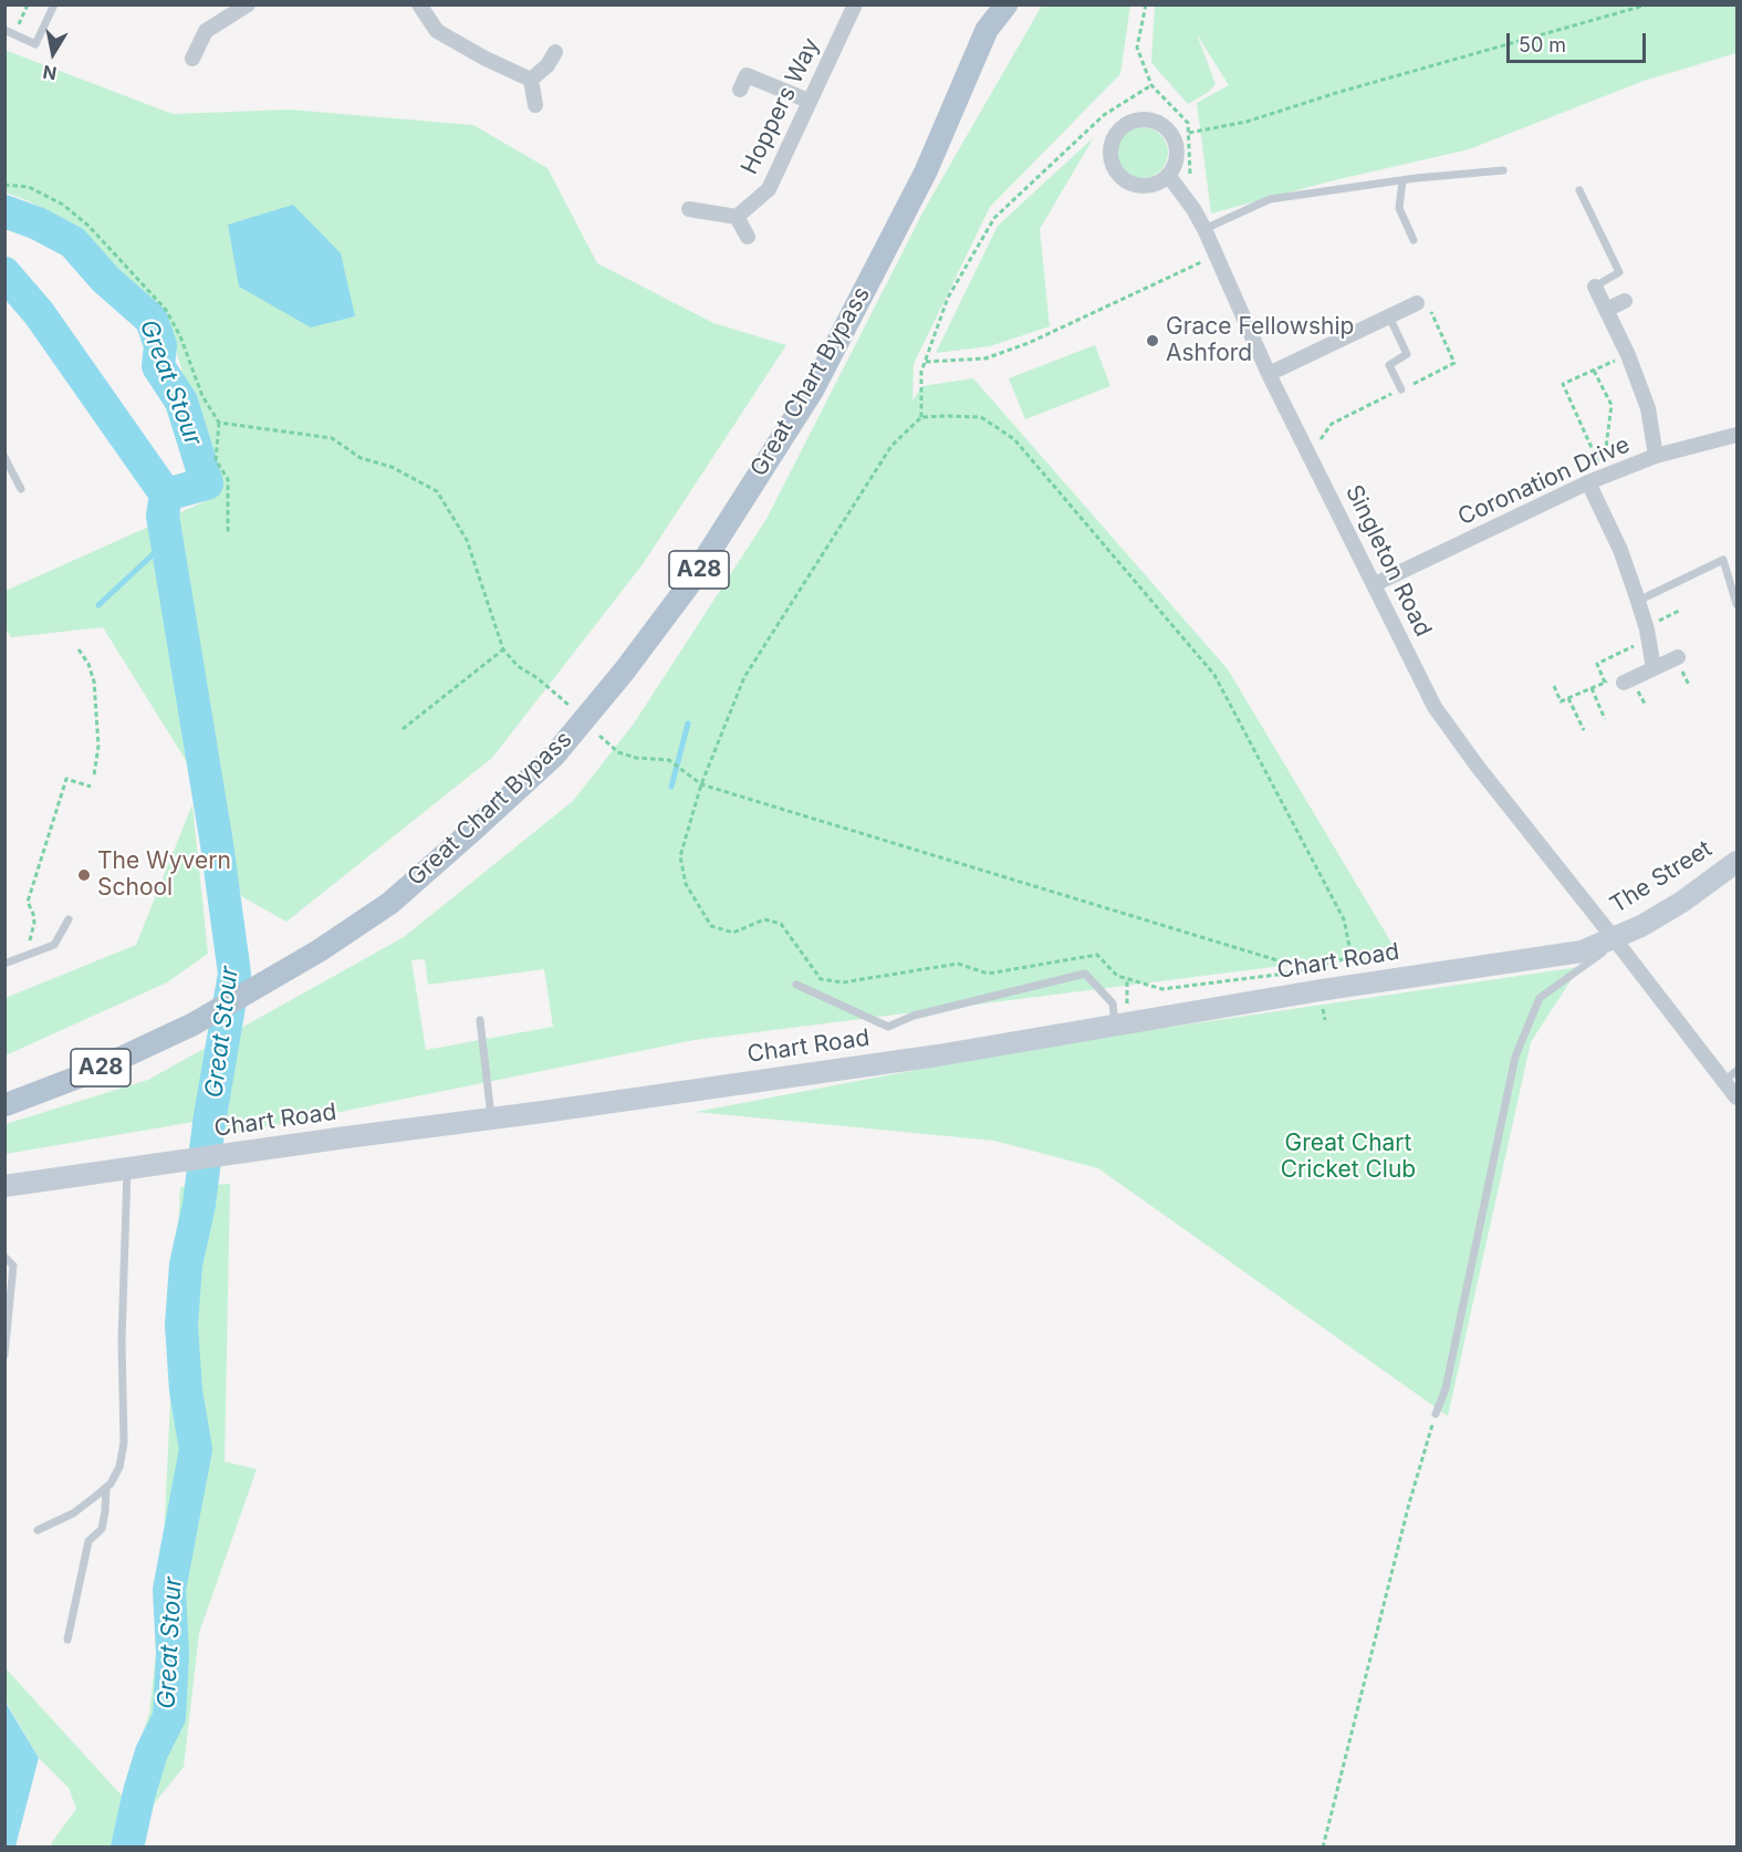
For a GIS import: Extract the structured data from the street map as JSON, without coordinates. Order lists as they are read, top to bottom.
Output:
{
  "streets": {
    "main road": ["Great Chart Bypass", "A28"],
    "street": [
      "Hoppers Way",
      "Coronation Drive",
      "Singleton Road",
      "The Street",
      "Chart Road"
    ]
  },
  "crossings": [
    ["Coronation Drive", "Singleton Road"],
    ["Singleton Road", "The Street"],
    ["Singleton Road", "Chart Road"],
    ["The Street", "Chart Road"]
  ],
  "water": ["Great Stour"],
  "parks": ["Great Chart Cricket Club"],
  "places": ["Grace Fellowship Ashford", "The Wyvern School"],
  "scale_bar": "50 m",
  "north": "bottom"
}
